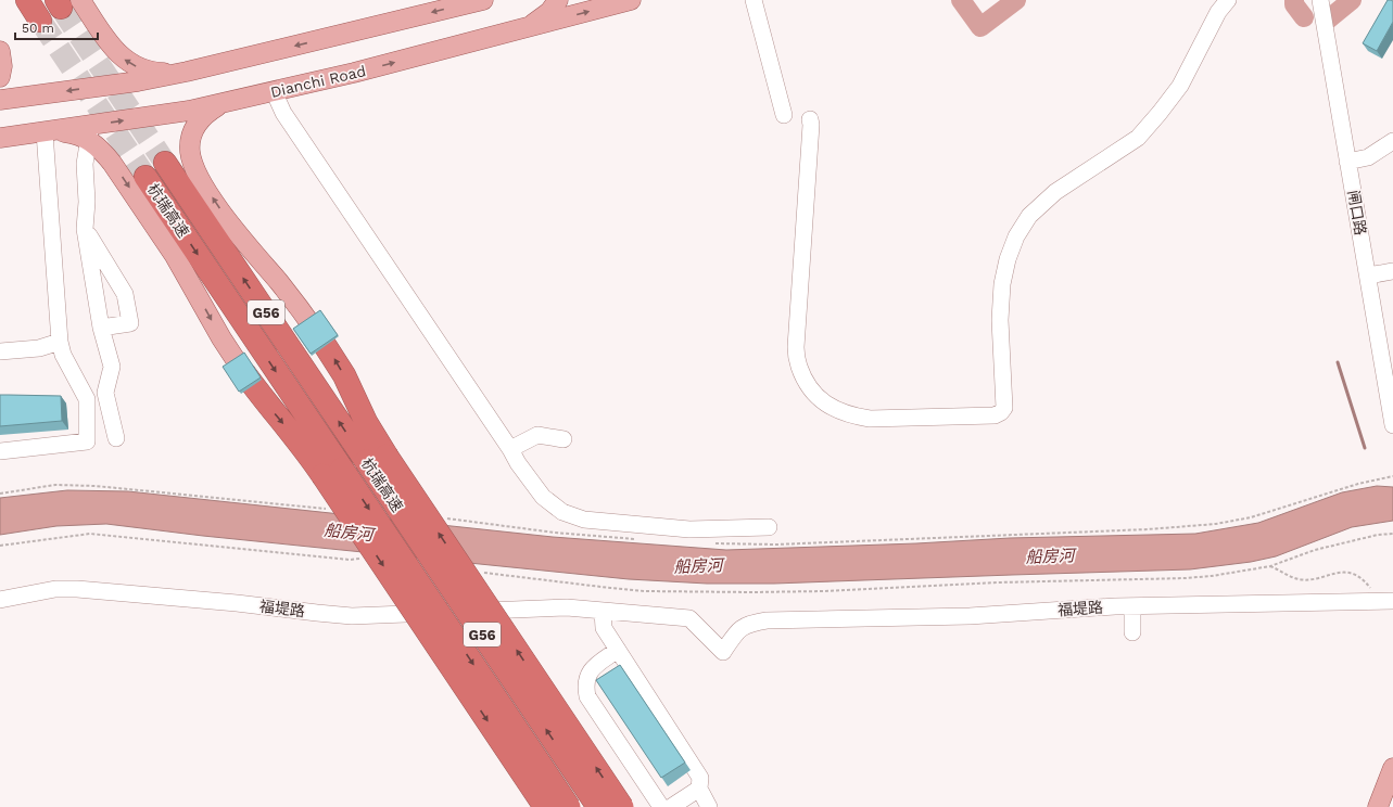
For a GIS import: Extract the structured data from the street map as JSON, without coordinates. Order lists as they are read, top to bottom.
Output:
{
  "streets": {
    "highway": ["杭瑞高速", "G56"],
    "main road": ["Dianchi Road"],
    "street": ["闸口路", "福堤路"]
  },
  "water": ["船房河"],
  "scale_bar": "50 m"
}
